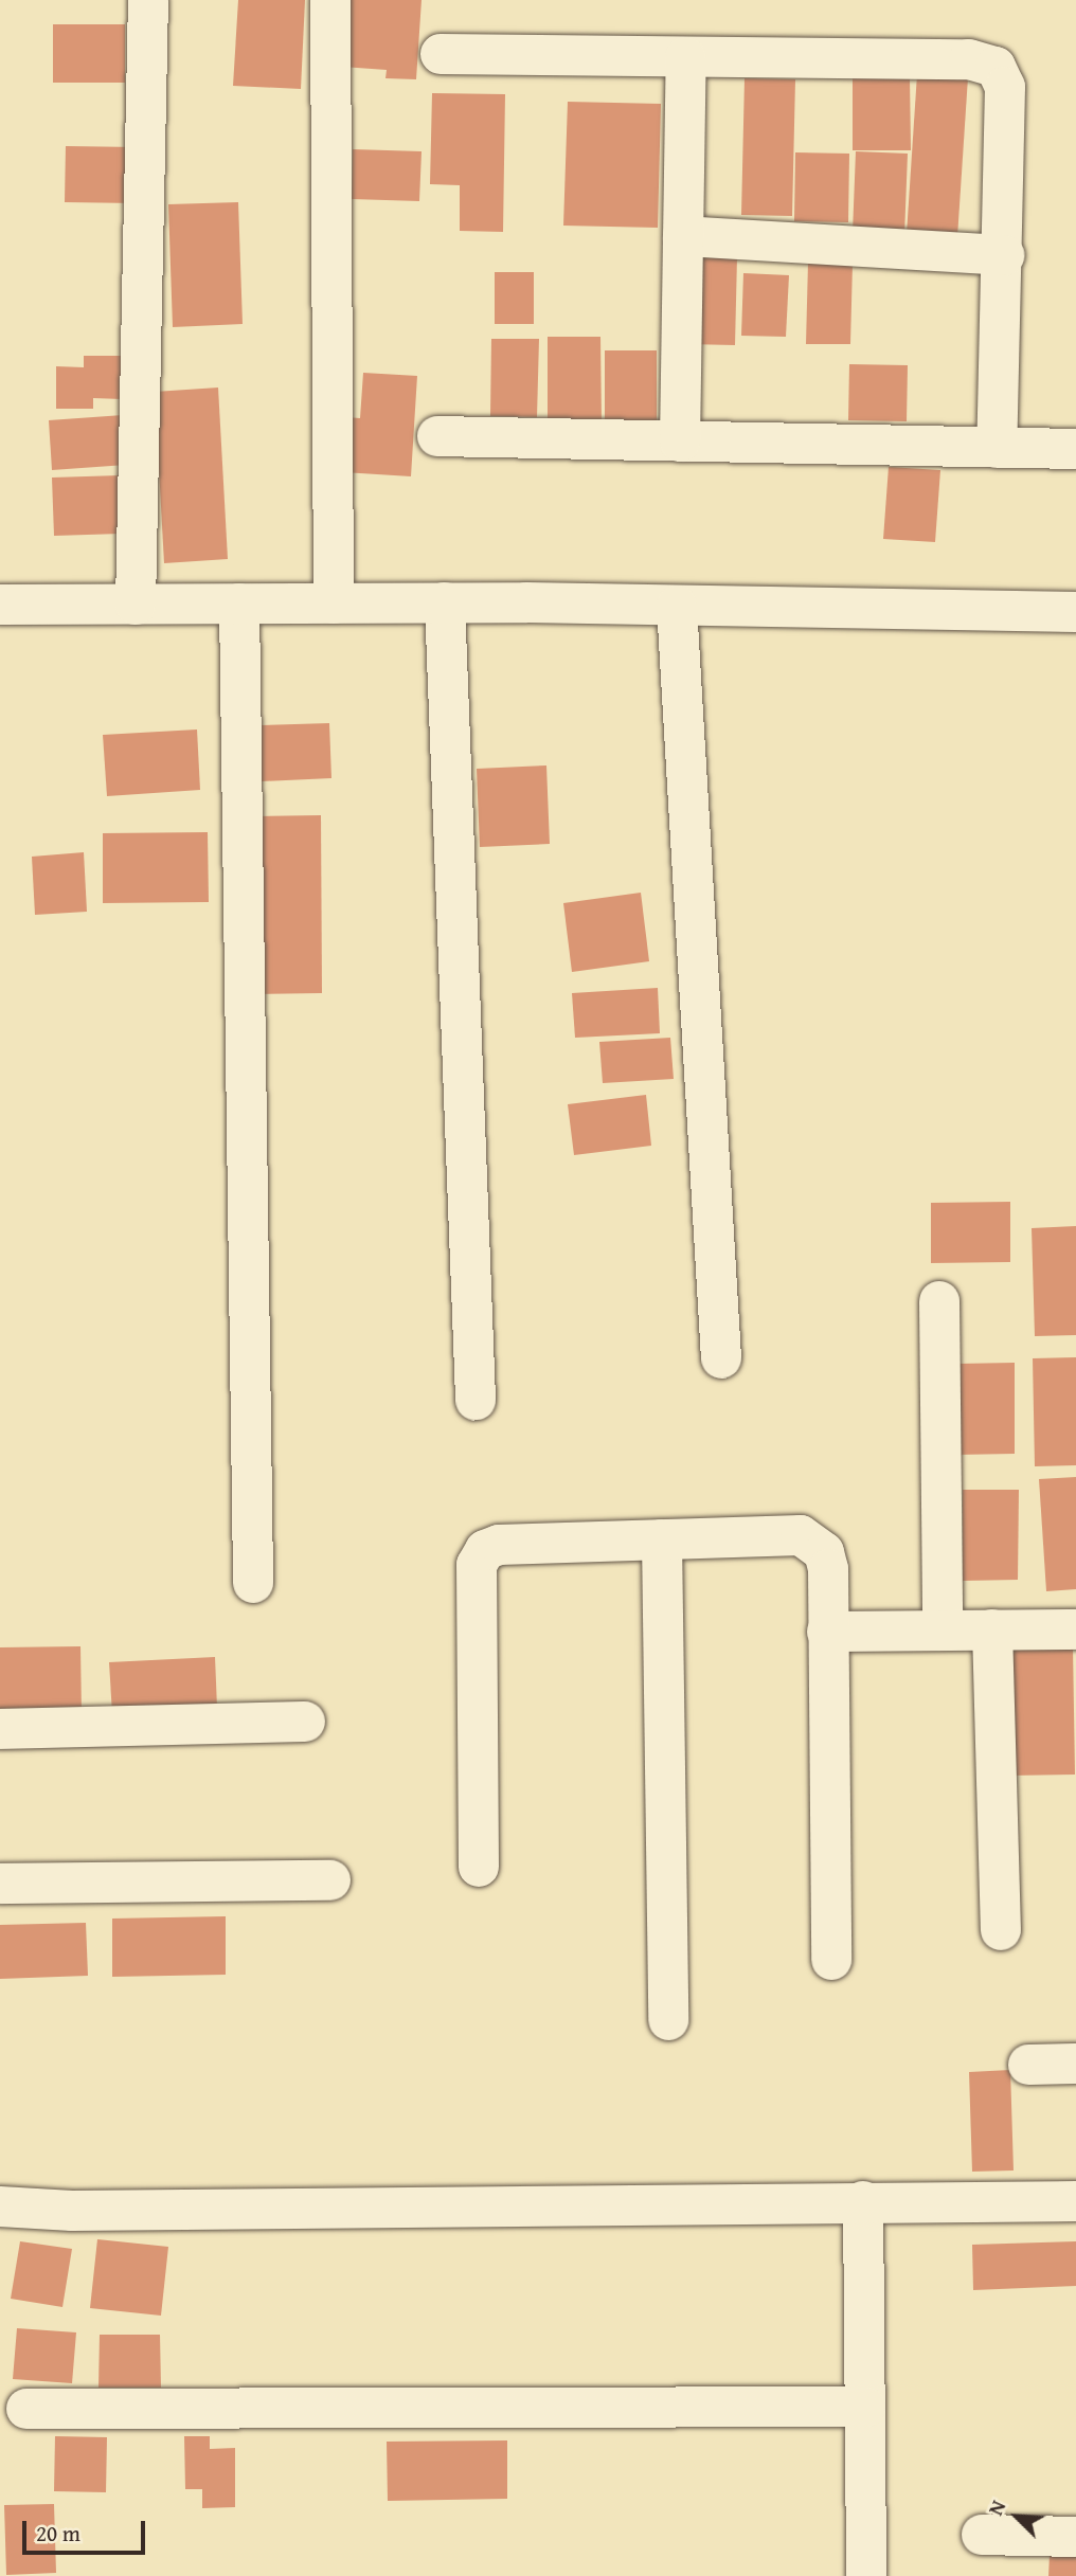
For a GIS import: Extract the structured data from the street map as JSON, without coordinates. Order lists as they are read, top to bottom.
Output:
{
  "scale_bar": "20 m",
  "north": "top left"
}
